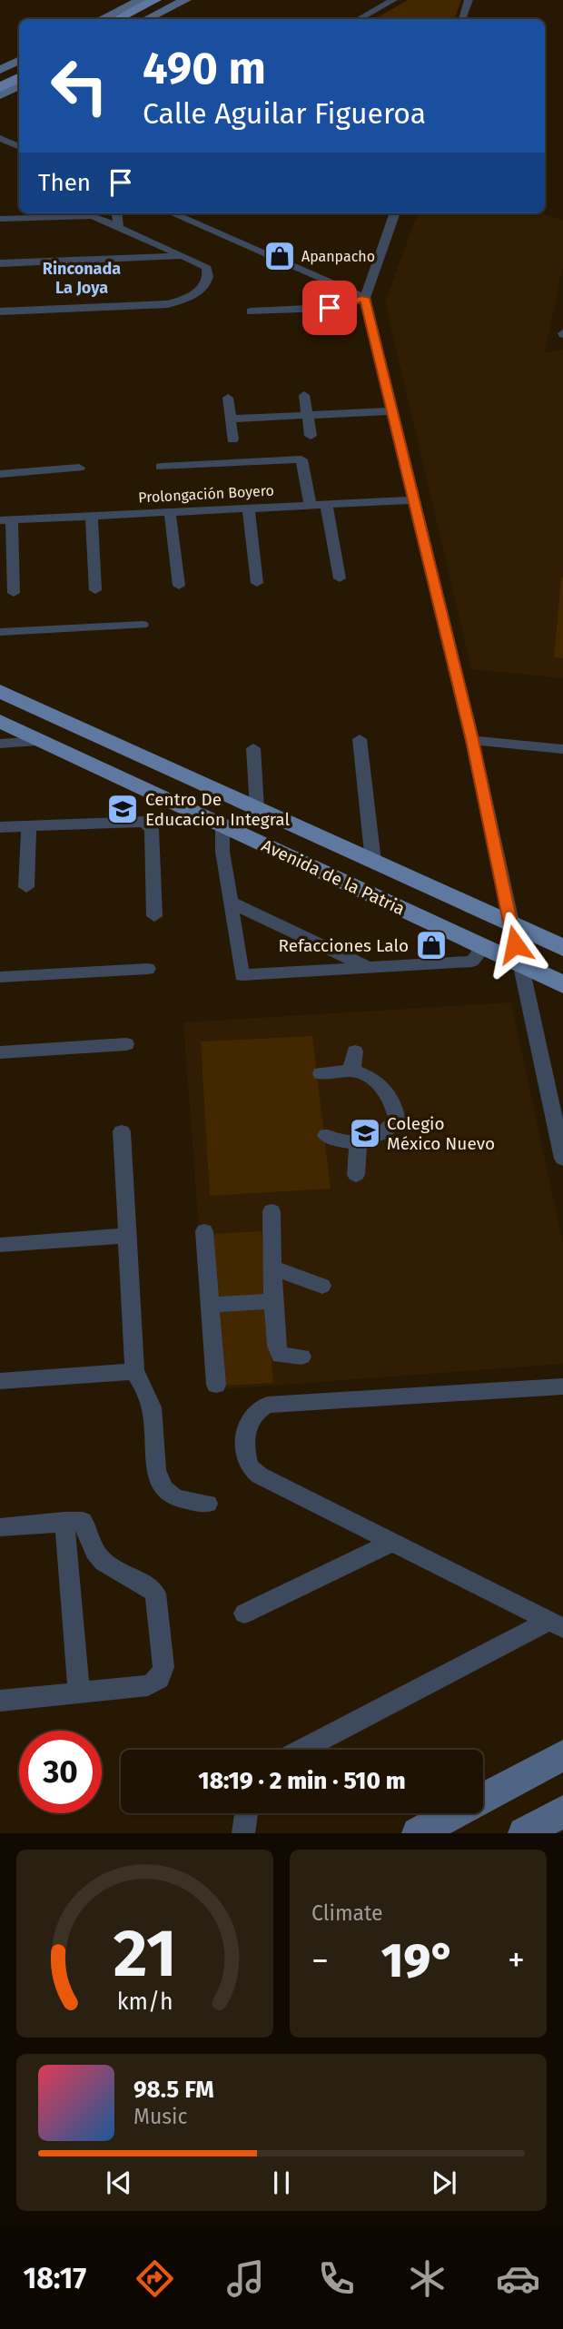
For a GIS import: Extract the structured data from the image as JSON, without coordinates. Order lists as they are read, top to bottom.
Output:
{
  "streets": {
    "main road": ["Avenida de la Patria"],
    "street": ["Prolongación Boyero"]
  },
  "districts": ["Rinconada La Joya"],
  "places": {
    "shop": ["Apanpacho", "Refacciones Lalo"],
    "school or university": ["Centro De Educacion Integral", "Colegio México Nuevo"]
  },
  "page": {
    "turn": ["490 m", "Calle Aguilar Figueroa"],
    "then": "Then",
    "limit": "30",
    "trip": "18:19 · 2 min · 510 m",
    "tile": "Climate",
    "heat": ["−", "19°", "+"],
    "song": ["98.5 FM", "Music"],
    "tabs": "18:17",
    "gauge": ["21", "km/h"]
  }
}
